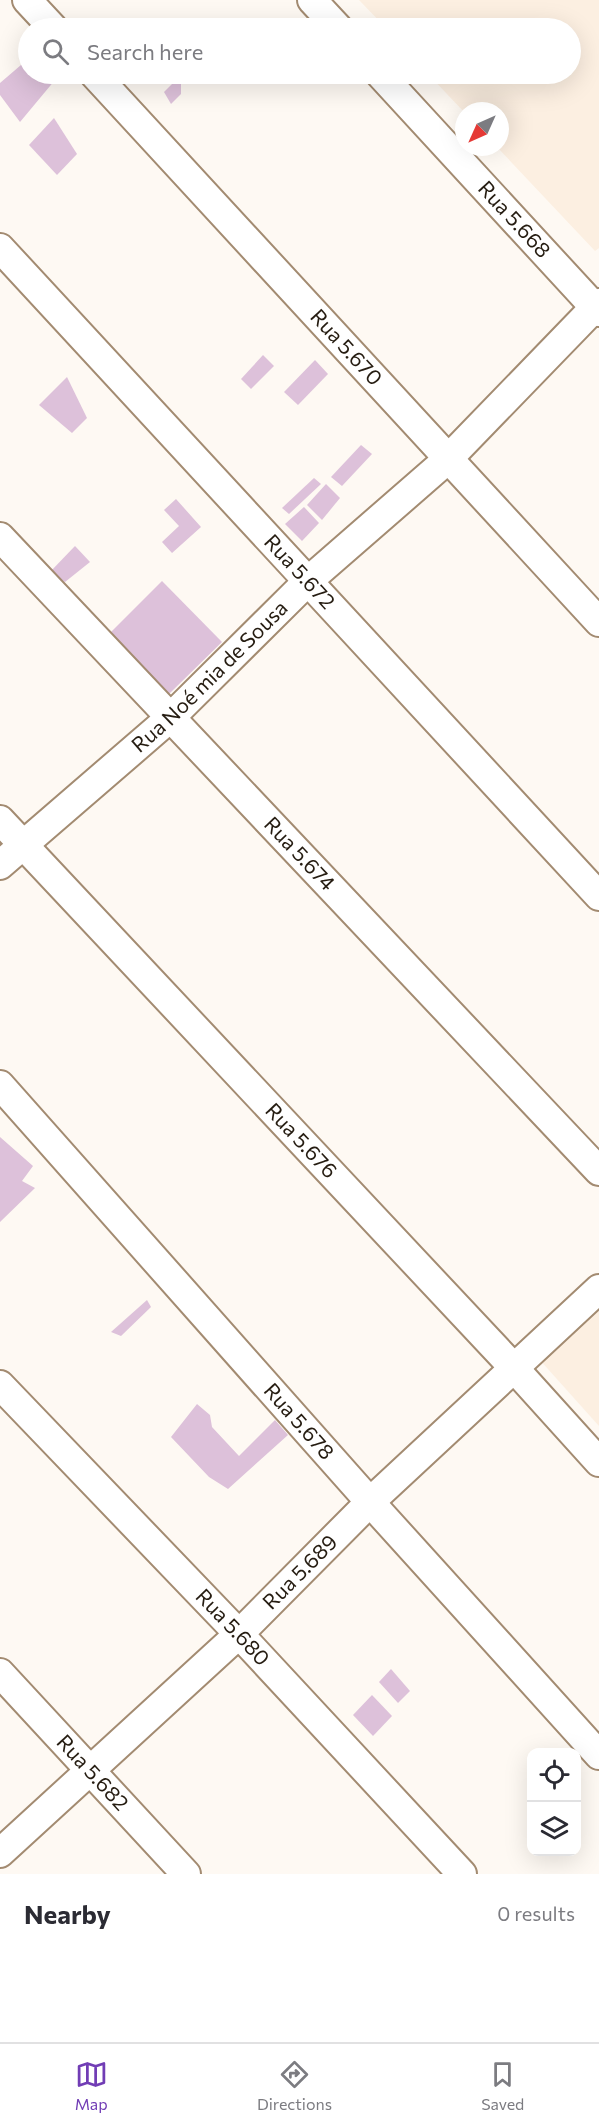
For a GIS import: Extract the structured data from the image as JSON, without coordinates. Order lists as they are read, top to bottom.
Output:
{
  "streets": {
    "street": [
      "Rua 5.668",
      "Rua 5.670",
      "Rua 5.672",
      "Rua Noé mia de Sousa",
      "Rua 5.674",
      "Rua 5.676",
      "Rua 5.678",
      "Rua 5.689",
      "Rua 5.680",
      "Rua 5.682"
    ]
  },
  "crossings": [
    ["Rua 5.668", "Rua Noé mia de Sousa"],
    ["Rua 5.670", "Rua Noé mia de Sousa"],
    ["Rua 5.672", "Rua Noé mia de Sousa"],
    ["Rua Noé mia de Sousa", "Rua 5.674"],
    ["Rua Noé mia de Sousa", "Rua 5.676"],
    ["Rua 5.676", "Rua 5.689"],
    ["Rua 5.678", "Rua 5.689"],
    ["Rua 5.689", "Rua 5.680"],
    ["Rua 5.689", "Rua 5.682"]
  ],
  "north": "bottom left",
  "page": {
    "search": "Search here",
    "heading": ["Nearby", "0 results"],
    "nav": ["Map", "Directions", "Saved"]
  }
}
